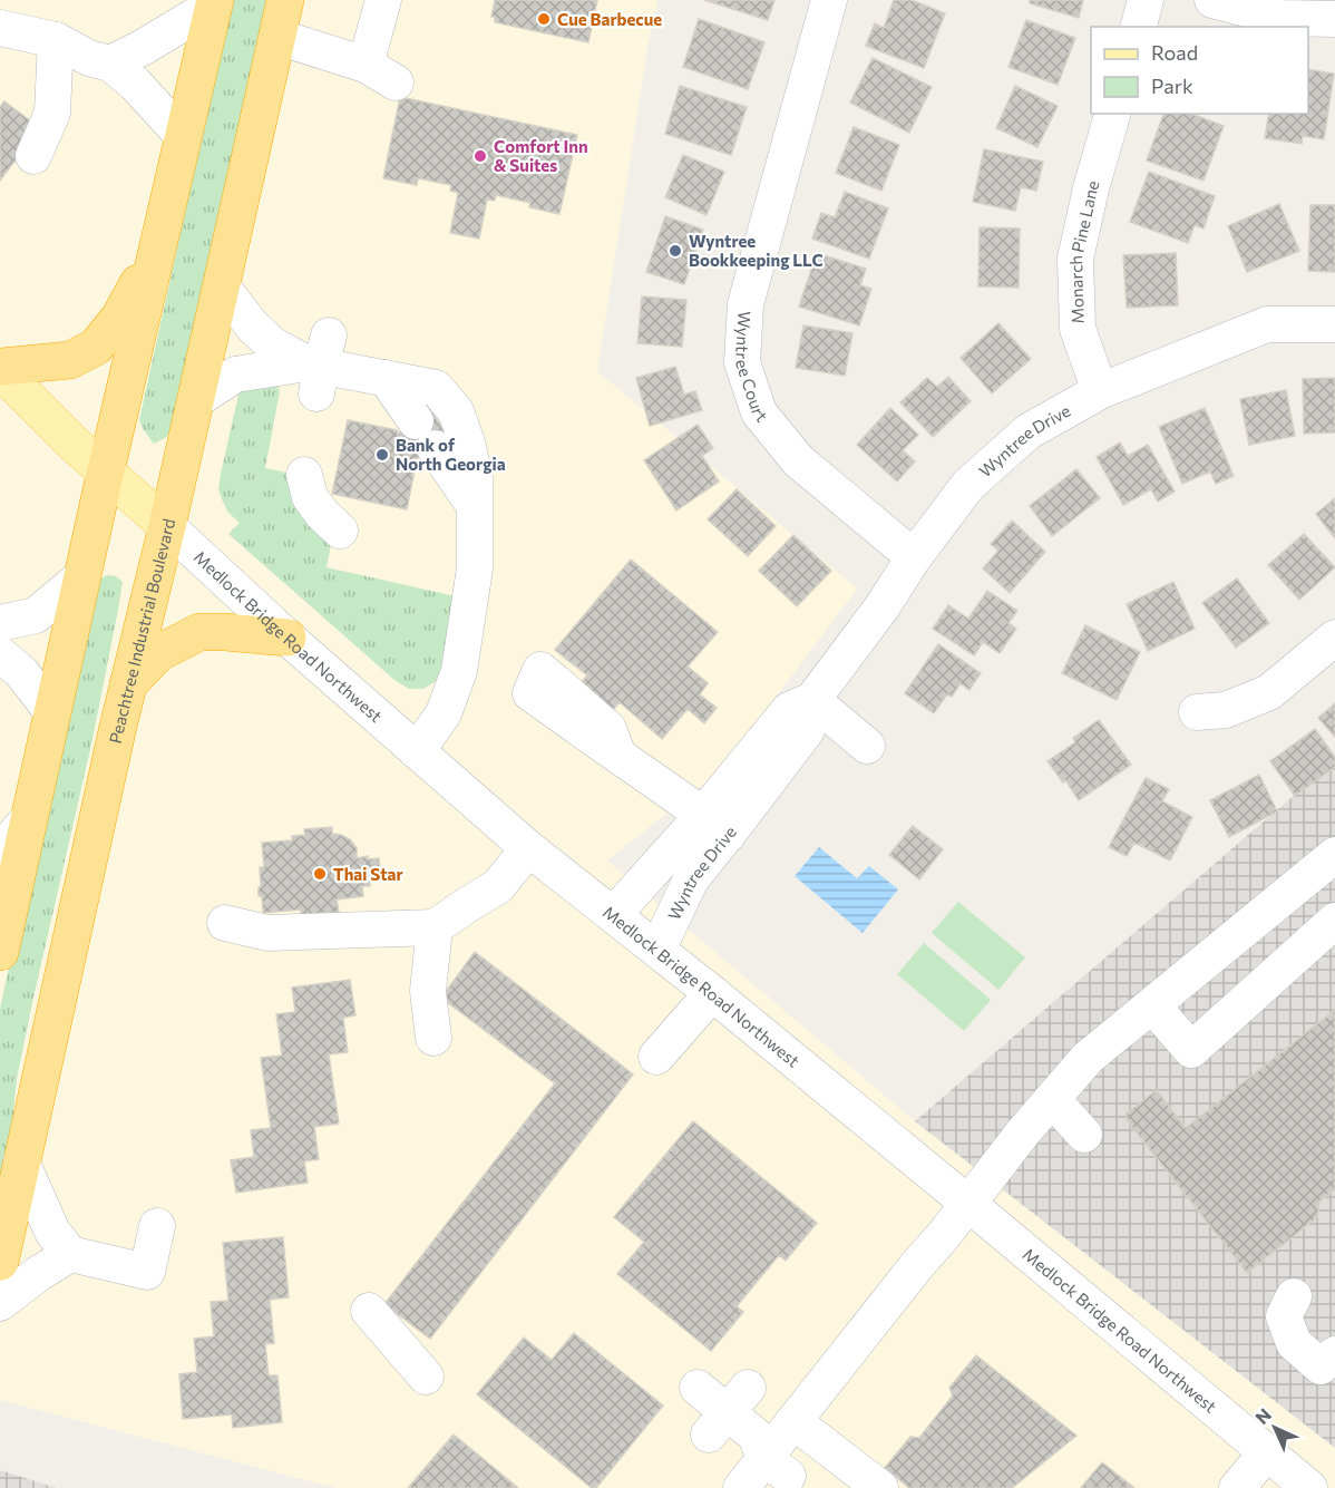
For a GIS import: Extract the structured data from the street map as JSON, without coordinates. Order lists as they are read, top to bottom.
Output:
{
  "streets": {
    "highway": ["Peachtree Industrial Boulevard"],
    "main road": ["Medlock Bridge Road Northwest"],
    "street": ["Monarch Pine Lane", "Wyntree Court", "Wyntree Drive"]
  },
  "crossings": [
    ["Monarch Pine Lane", "Wyntree Drive"],
    ["Wyntree Court", "Wyntree Drive"],
    ["Wyntree Drive", "Medlock Bridge Road Northwest"],
    ["Peachtree Industrial Boulevard", "Medlock Bridge Road Northwest"]
  ],
  "places": [
    "Cue Barbecue",
    "Comfort Inn & Suites",
    "Wyntree Bookkeeping LLC",
    "Bank of North Georgia",
    "Thai Star"
  ],
  "legend": ["Road", "Park"],
  "north": "top left"
}
